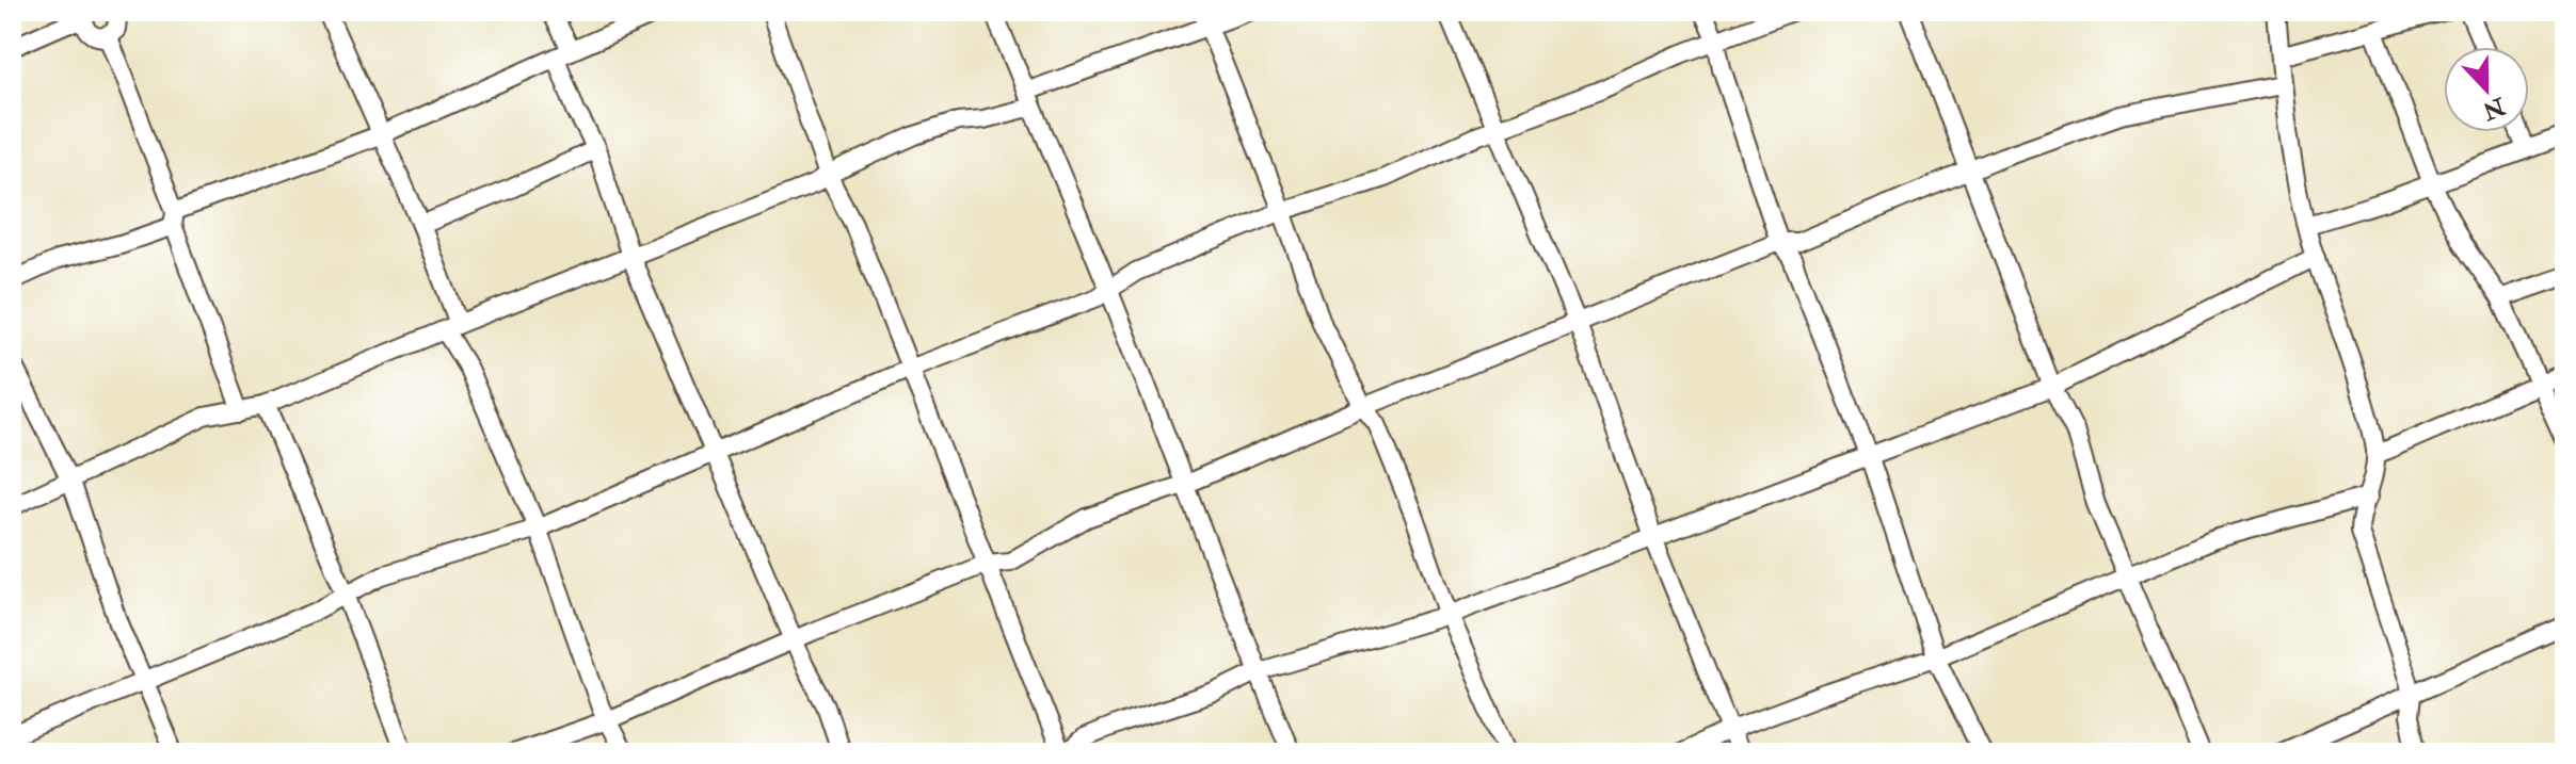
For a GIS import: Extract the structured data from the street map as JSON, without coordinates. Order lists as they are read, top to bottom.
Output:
{
  "north": "bottom"
}
